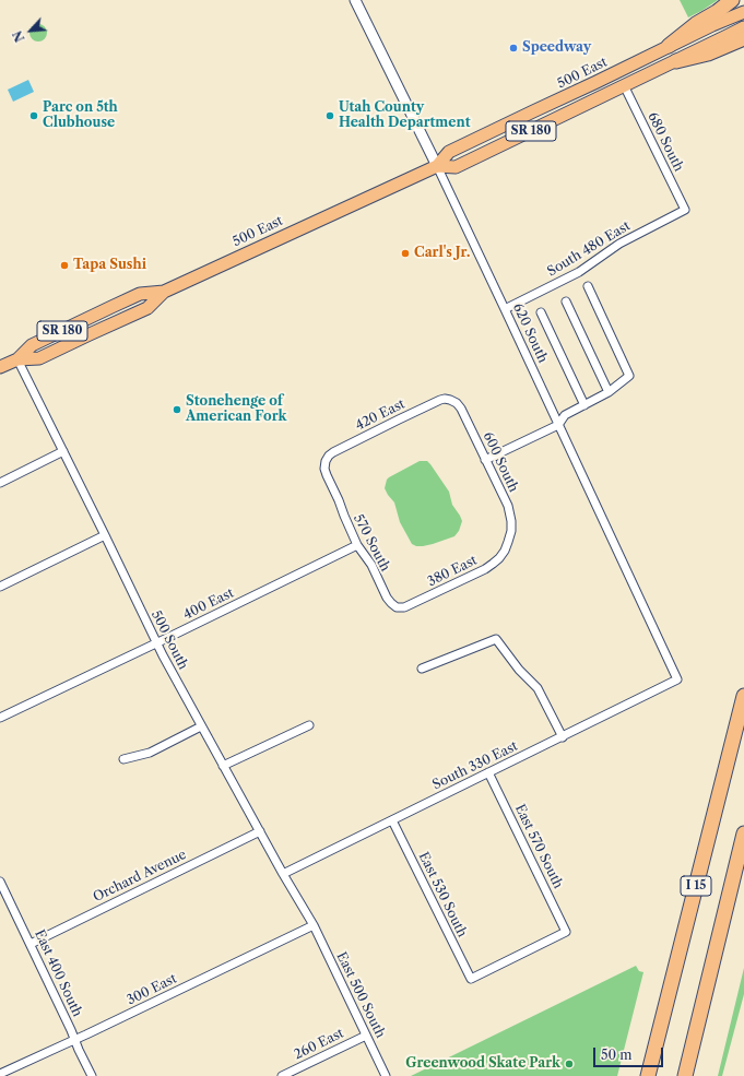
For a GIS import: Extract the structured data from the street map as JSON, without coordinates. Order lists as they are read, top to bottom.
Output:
{
  "streets": {
    "highway": ["I 15"],
    "main road": ["500 East", "SR 180"],
    "street": [
      "680 South",
      "South 480 East",
      "620 South",
      "420 East",
      "600 South",
      "570 South",
      "380 East",
      "400 East",
      "500 South",
      "South 330 East",
      "East 570 South",
      "Orchard Avenue",
      "East 530 South",
      "East 400 South",
      "300 East",
      "East 500 South",
      "260 East"
    ]
  },
  "crossings": [
    ["500 East", "680 South"],
    ["500 East", "620 South"],
    ["500 East", "500 South"],
    ["680 South", "South 480 East"],
    ["South 480 East", "620 South"],
    ["620 South", "South 330 East"],
    ["420 East", "600 South"],
    ["420 East", "570 South"],
    ["600 South", "380 East"],
    ["570 South", "380 East"],
    ["570 South", "400 East"],
    ["400 East", "500 South"],
    ["500 South", "South 330 East"],
    ["500 South", "Orchard Avenue"],
    ["500 South", "300 East"],
    ["500 South", "East 500 South"],
    ["South 330 East", "East 570 South"],
    ["South 330 East", "East 530 South"],
    ["East 570 South", "East 530 South"],
    ["Orchard Avenue", "East 400 South"],
    ["East 400 South", "300 East"],
    ["300 East", "East 500 South"],
    ["East 500 South", "260 East"]
  ],
  "places": [
    "Speedway",
    "Parc on 5th Clubhouse",
    "Utah County Health Department",
    "Carl's Jr.",
    "Tapa Sushi",
    "Stonehenge of American Fork",
    "Greenwood Skate Park"
  ],
  "scale_bar": "50 m",
  "north": "bottom left"
}
